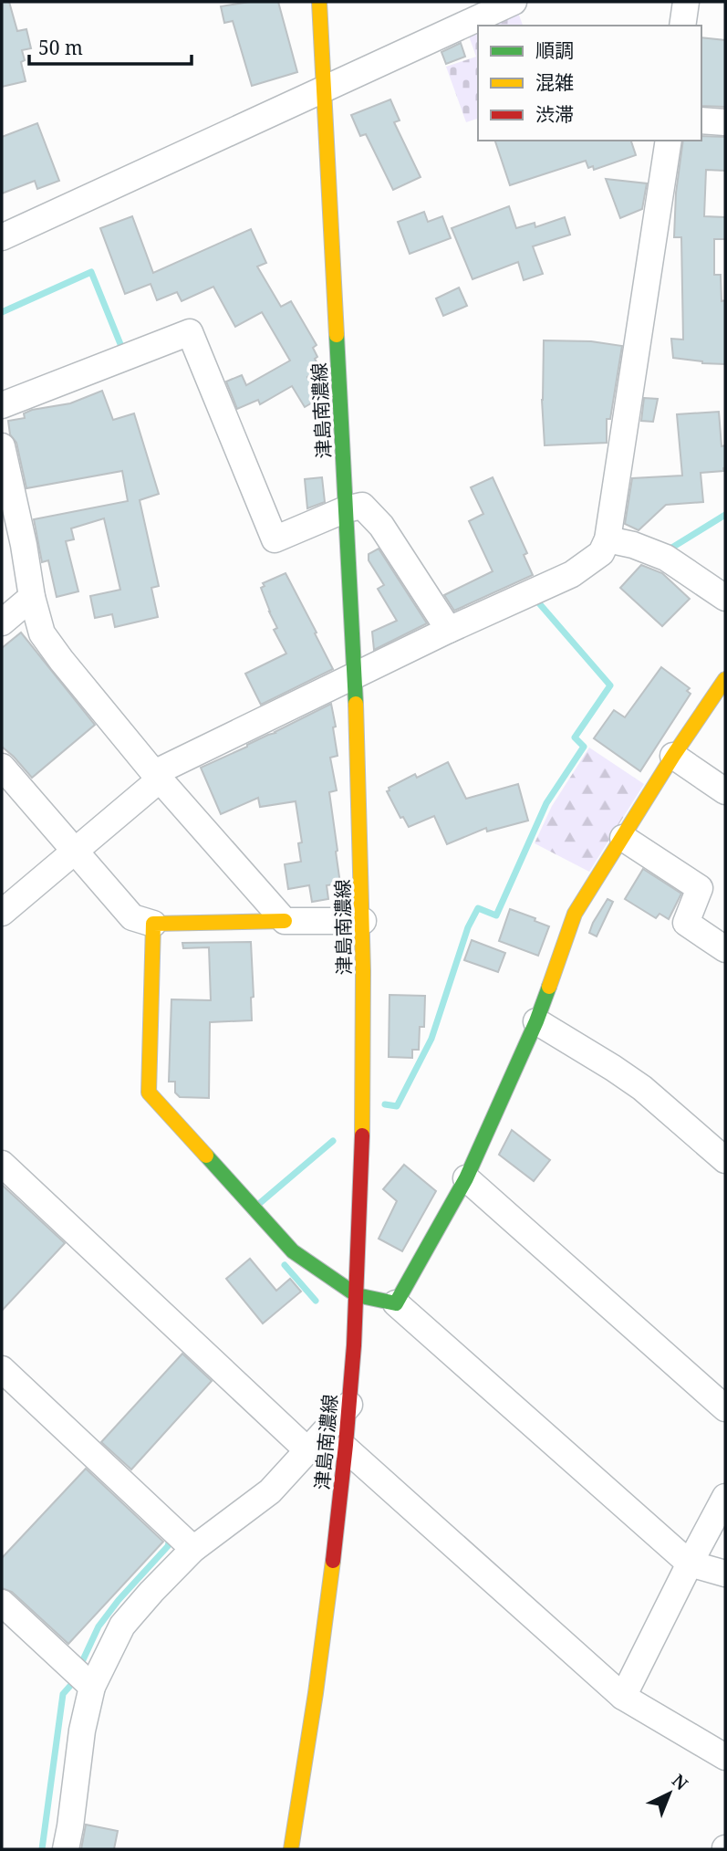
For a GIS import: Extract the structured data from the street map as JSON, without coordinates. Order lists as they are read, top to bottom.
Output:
{
  "streets": {
    "main road": ["津島南濃線"]
  },
  "legend": ["順調", "混雑", "渋滞"],
  "scale_bar": "50 m",
  "north": "top right"
}
